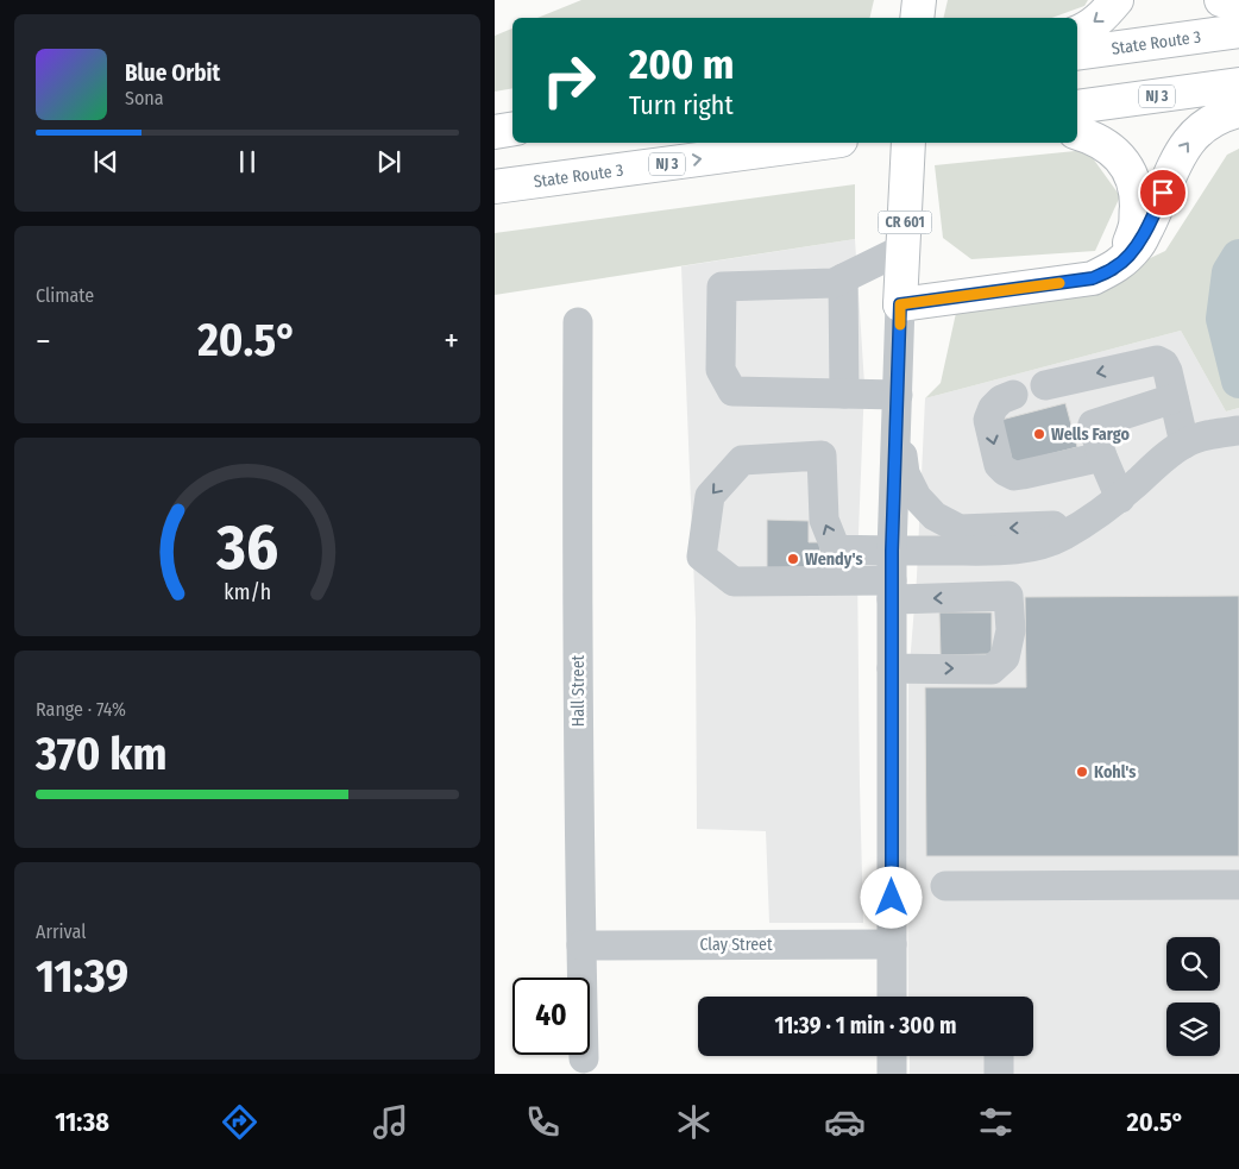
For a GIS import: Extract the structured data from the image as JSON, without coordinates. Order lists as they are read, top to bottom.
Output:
{
  "streets": {
    "main road": ["State Route 3", "NJ 3", "CR 601"],
    "street": ["Hall Street", "Clay Street"]
  },
  "crossings": [
    ["CR 601", "Clay Street"],
    ["Hall Street", "Clay Street"]
  ],
  "one_way": ["State Route 3"],
  "places": ["Wells Fargo", "Wendy's", "Kohl's"],
  "page": {
    "turn": ["200 m", "Turn right"],
    "song": ["Blue Orbit", "Sona"],
    "tile": [
      "Climate",
      ["Range · 74%", "370 km"],
      ["Arrival", "11:39"]
    ],
    "heat": ["−", "20.5°", "+"],
    "limit": "40",
    "trip": "11:39 · 1 min · 300 m",
    "tabs": ["11:38", "20.5°"],
    "gauge": ["36", "km/h"]
  }
}
